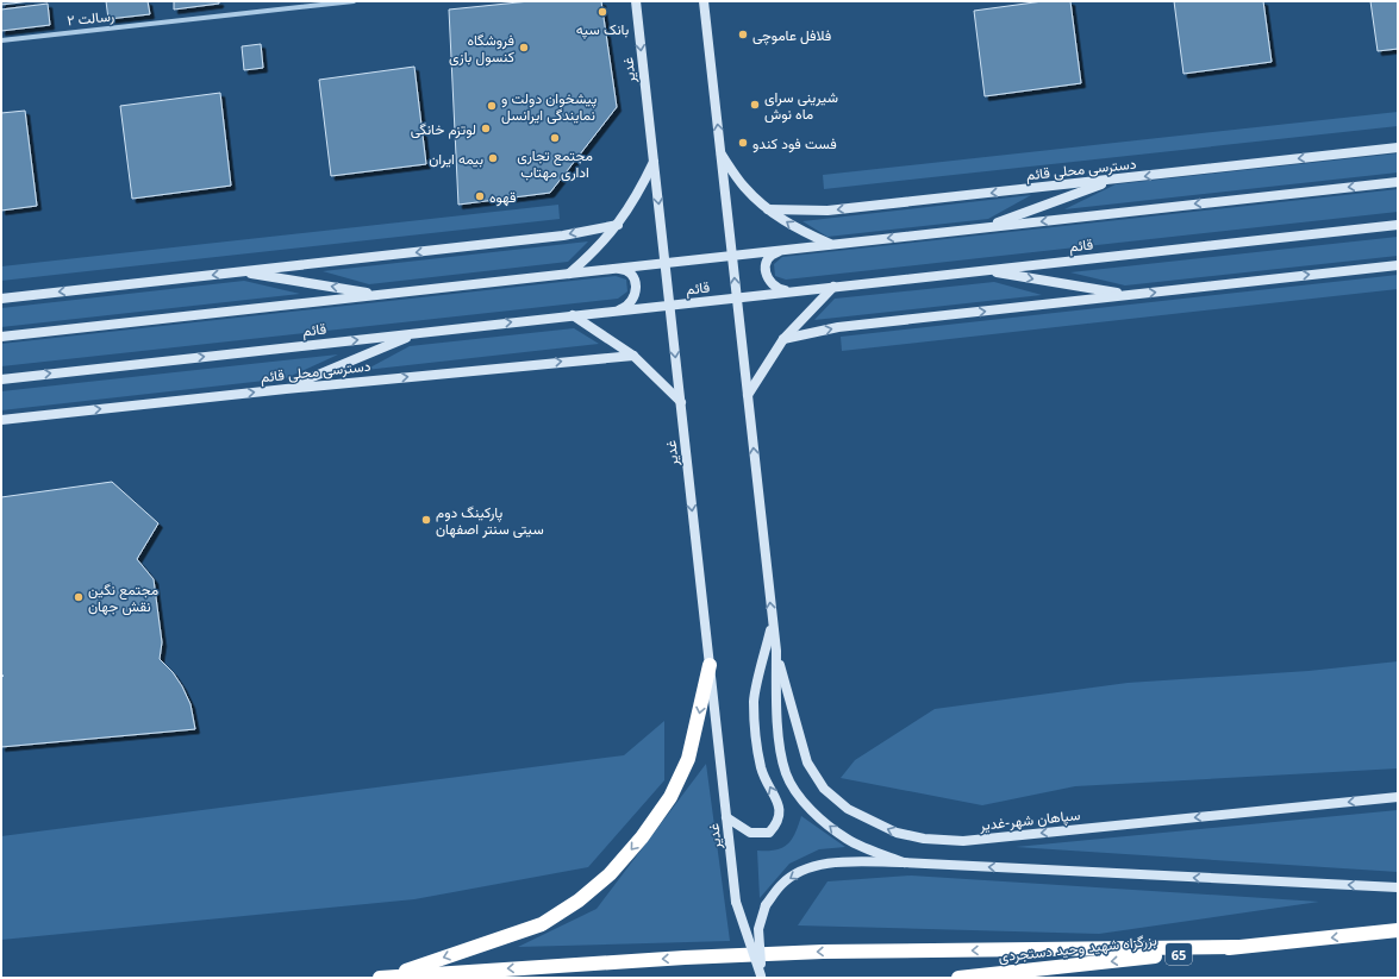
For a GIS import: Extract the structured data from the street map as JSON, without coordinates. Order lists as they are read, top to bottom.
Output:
{
  "streets": {
    "highway": ["بزرگراه شهید وحید دستجردی", "65"],
    "main road": [
      "غدیر",
      "دسترسی محلی قائم",
      "قائم",
      "سپاهان شهر-غدیر"
    ],
    "street": ["رسالت ۲"]
  },
  "crossings": [
    ["غدیر", "قائم"]
  ],
  "places": [
    "بانک سپه",
    "فلافل عاموچی",
    "فروشگاه کنسول بازی",
    "شیرینی سرای ماه نوش",
    "پیشخوان دولت و نمایندگی ایرانسل",
    "لوتزم خانگی",
    "مجتمع تجاری اداری مهتاب",
    "فست فود کندو",
    "بیمه ایران",
    "قهوه",
    "پارکینگ دوم سیتی سنتر اصفهان",
    "مجتمع نگین نقش جهان"
  ]
}
